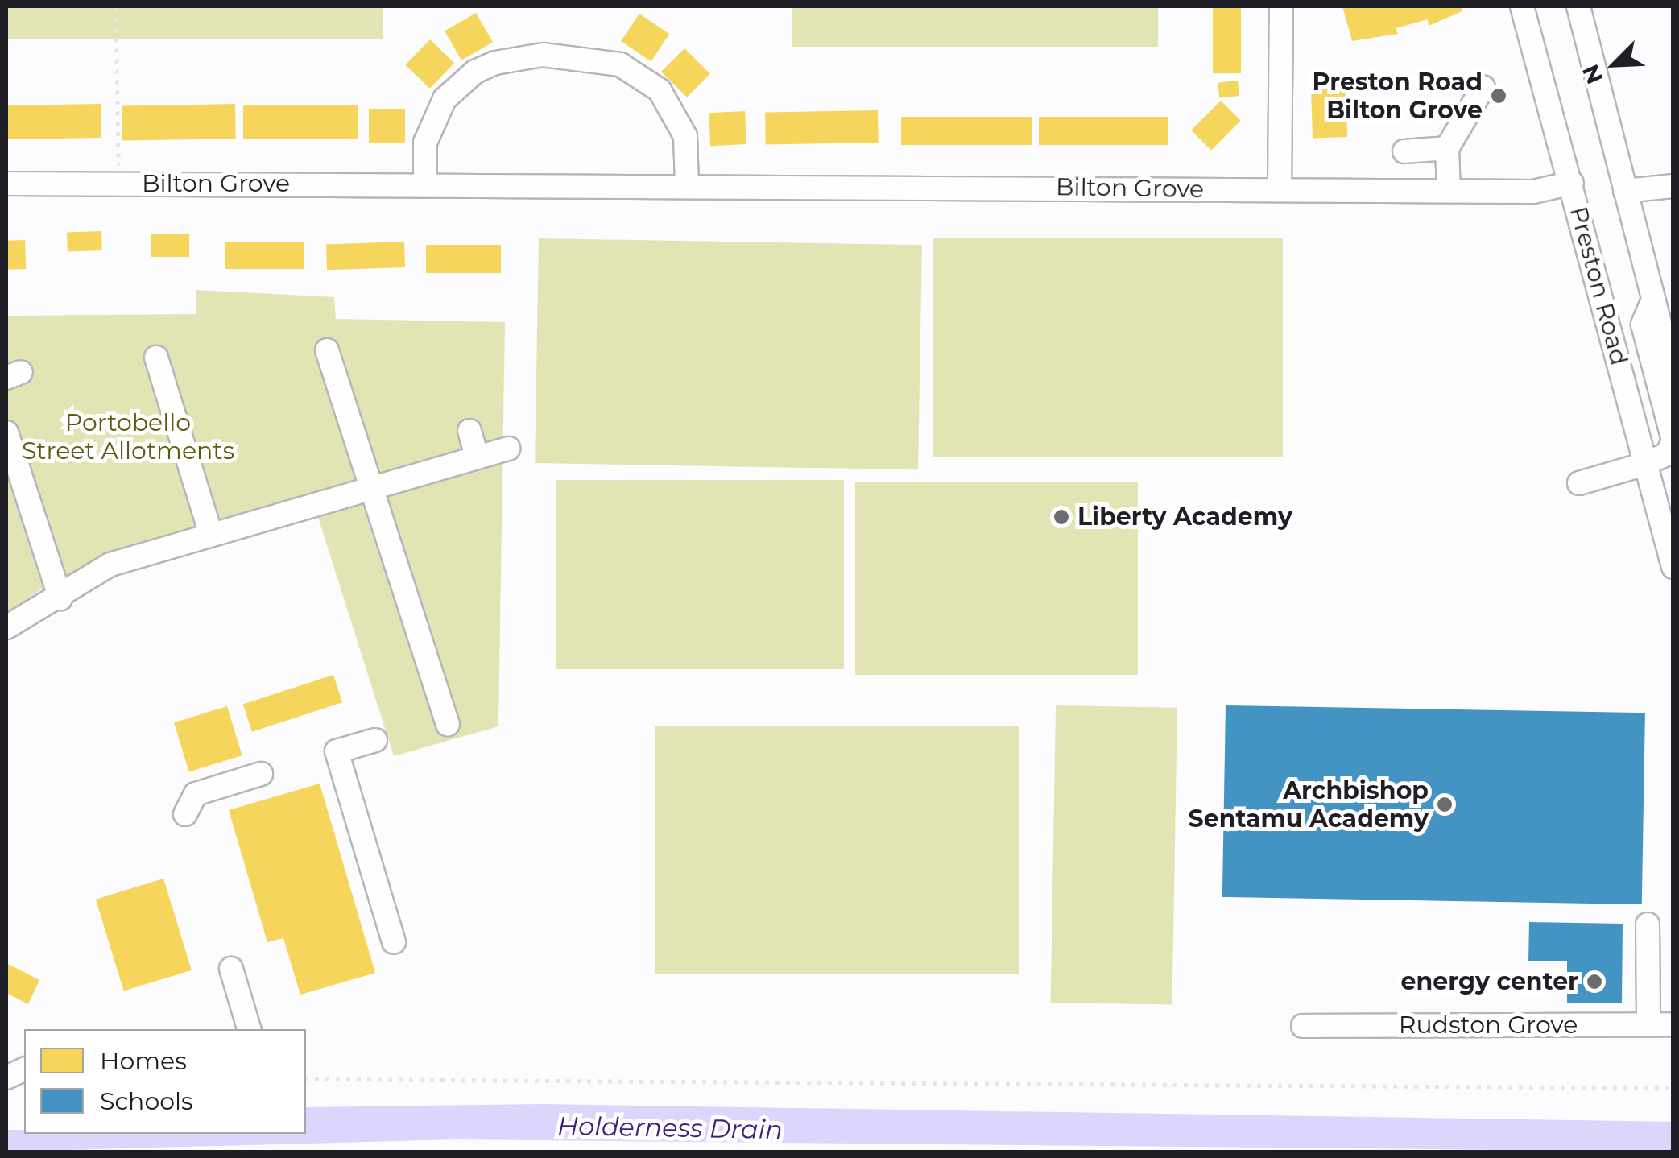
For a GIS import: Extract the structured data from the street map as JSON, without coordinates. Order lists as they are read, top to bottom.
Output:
{
  "streets": {
    "street": ["Bilton Grove", "Preston Road", "Rudston Grove"]
  },
  "crossings": [
    ["Bilton Grove", "Preston Road"]
  ],
  "water": ["Holderness Drain"],
  "parks": ["Portobello Street Allotments"],
  "places": [
    "Preston Road Bilton Grove",
    "Liberty Academy",
    "Archbishop Sentamu Academy",
    "energy center"
  ],
  "legend": ["Homes", "Schools"],
  "north": "bottom left"
}
